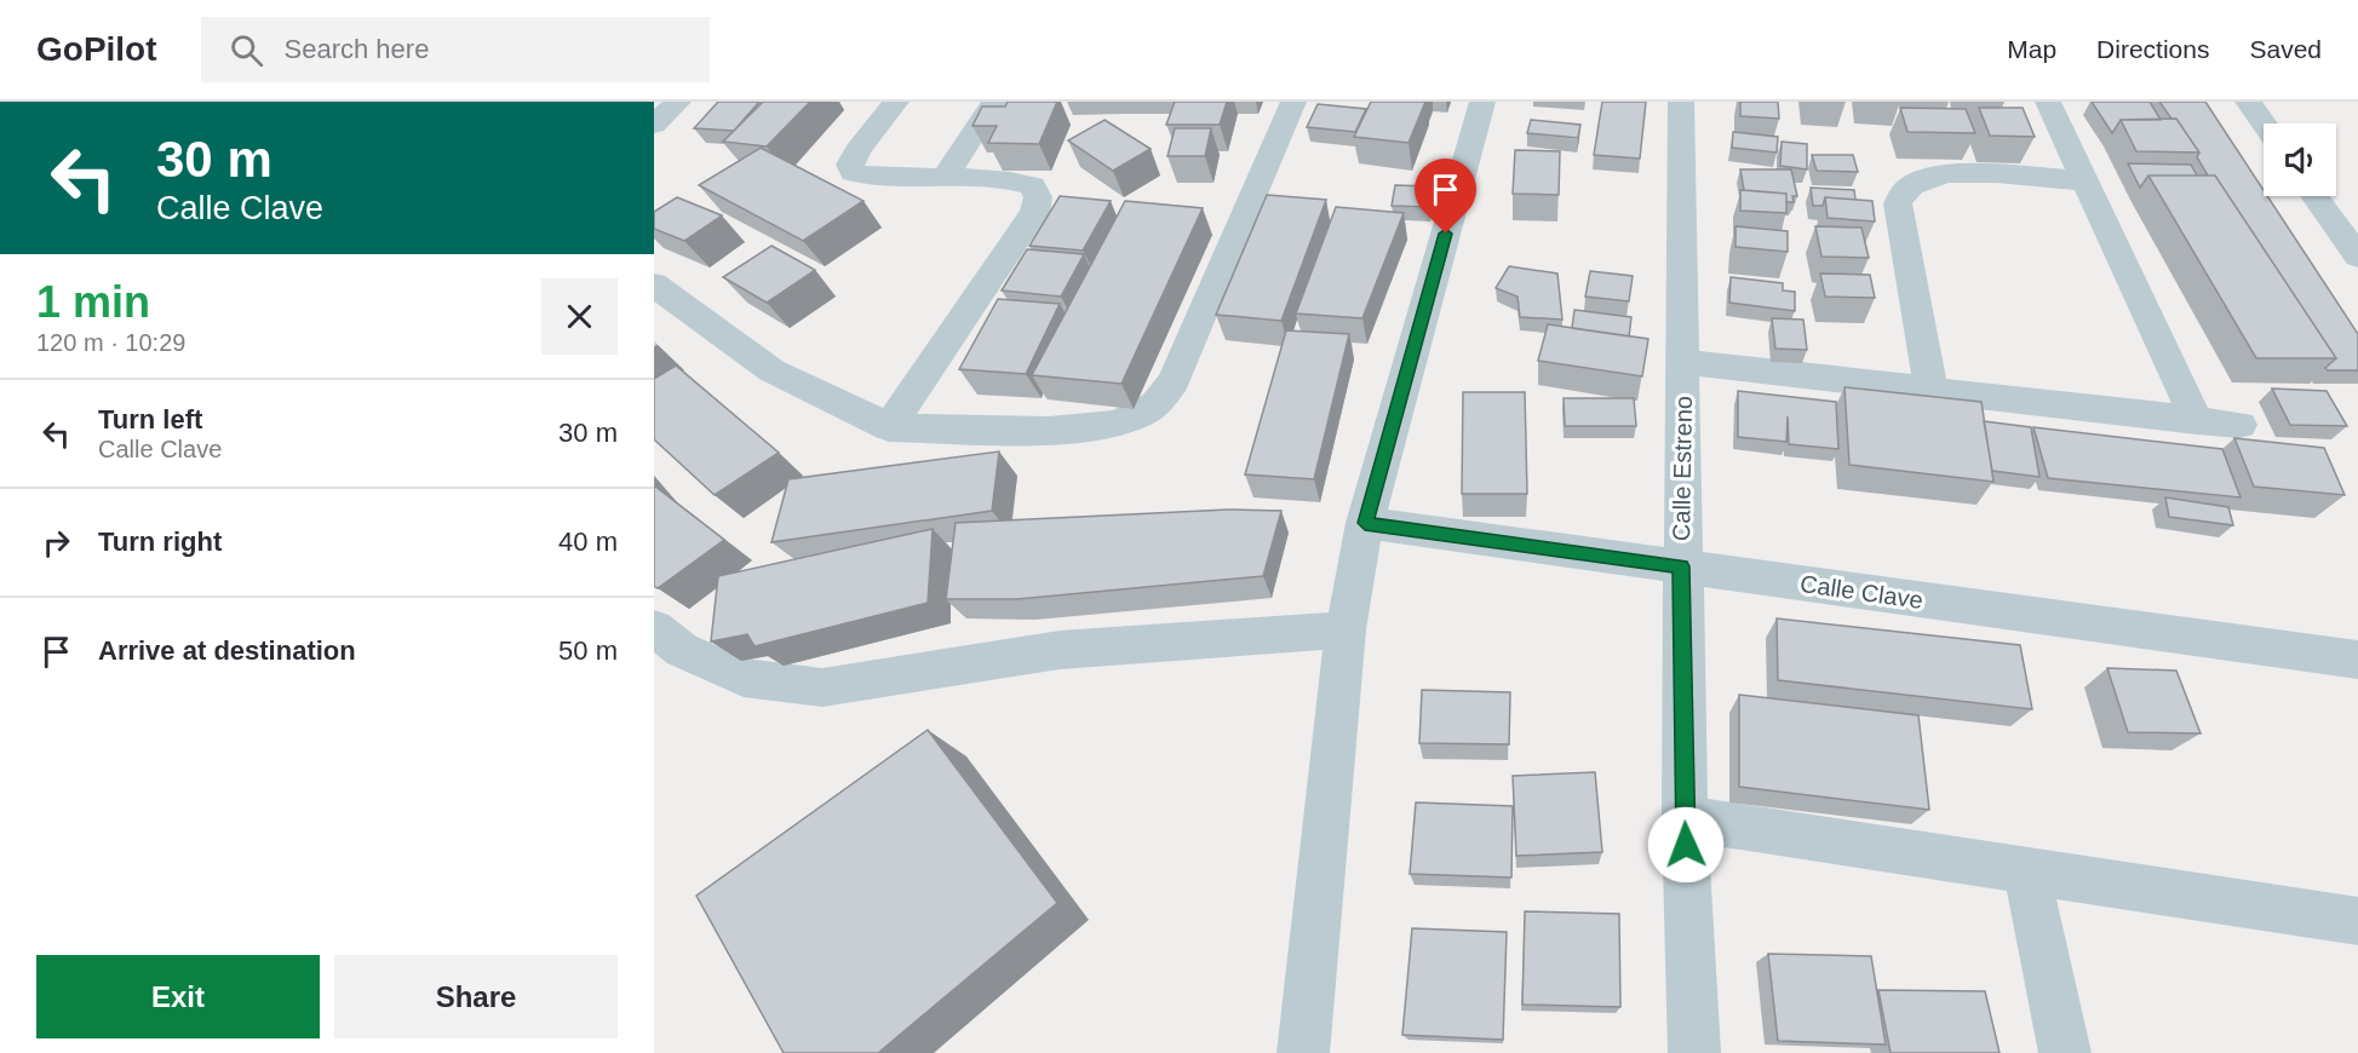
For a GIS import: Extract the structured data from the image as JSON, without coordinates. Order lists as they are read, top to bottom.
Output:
{
  "streets": {
    "street": ["Calle Estreno", "Calle Clave"]
  },
  "crossings": [
    ["Calle Estreno", "Calle Clave"]
  ],
  "page": {
    "header": "GoPilot",
    "search": "Search here",
    "nav": ["Map", "Directions", "Saved"],
    "turn": ["30 m", "Calle Clave"],
    "heading": ["1 min", "120 m · 10:29"],
    "list": [
      {
        "name": "Turn left",
        "note": "Calle Clave",
        "value": "30 m"
      },
      {
        "name": "Turn right",
        "value": "40 m"
      },
      {
        "name": "Arrive at destination",
        "value": "50 m"
      }
    ],
    "buttons": ["Exit", "Share"]
  }
}
